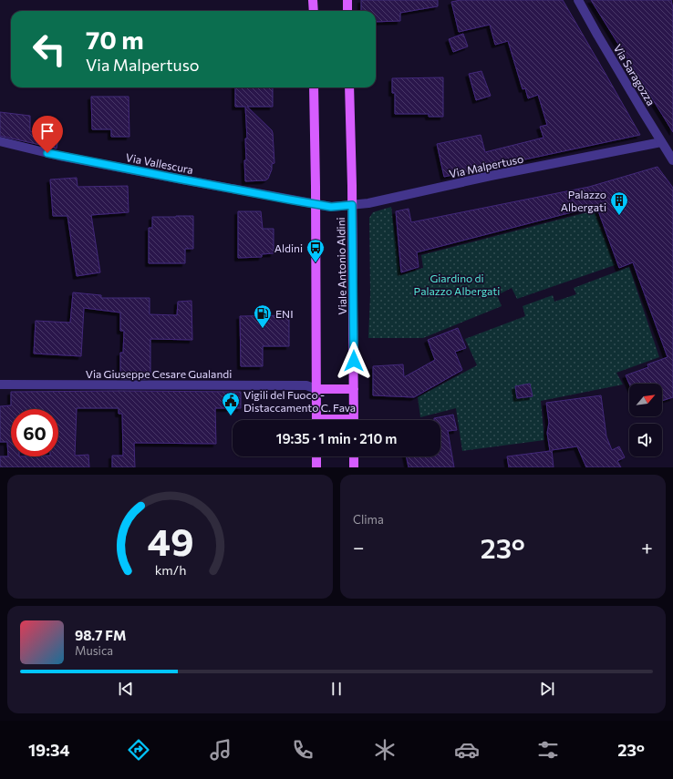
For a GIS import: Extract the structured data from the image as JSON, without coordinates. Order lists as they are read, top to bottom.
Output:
{
  "streets": {
    "main road": ["Viale Antonio Aldini"],
    "street": [
      "Via Saragozza",
      "Via Vallescura",
      "Via Malpertuso",
      "Via Giuseppe Cesare Gualandi"
    ]
  },
  "crossings": [
    ["Via Saragozza", "Via Malpertuso"],
    ["Via Vallescura", "Via Malpertuso"],
    ["Via Malpertuso", "Viale Antonio Aldini"]
  ],
  "parks": ["Giardino di Palazzo Albergati"],
  "places": {
    "building": ["Palazzo Albergati"],
    "bus stop": ["Aldini"],
    "fuel station": ["ENI"],
    "public building": ["Vigili del Fuoco - Distaccamento C. Fava"]
  },
  "north": "top right",
  "page": {
    "turn": ["70 m", "Via Malpertuso"],
    "limit": "60",
    "trip": "19:35 · 1 min · 210 m",
    "tile": "Clima",
    "heat": ["−", "23°", "+"],
    "song": ["98.7 FM", "Musica"],
    "tabs": ["19:34", "23°"],
    "gauge": ["49", "km/h"]
  }
}
